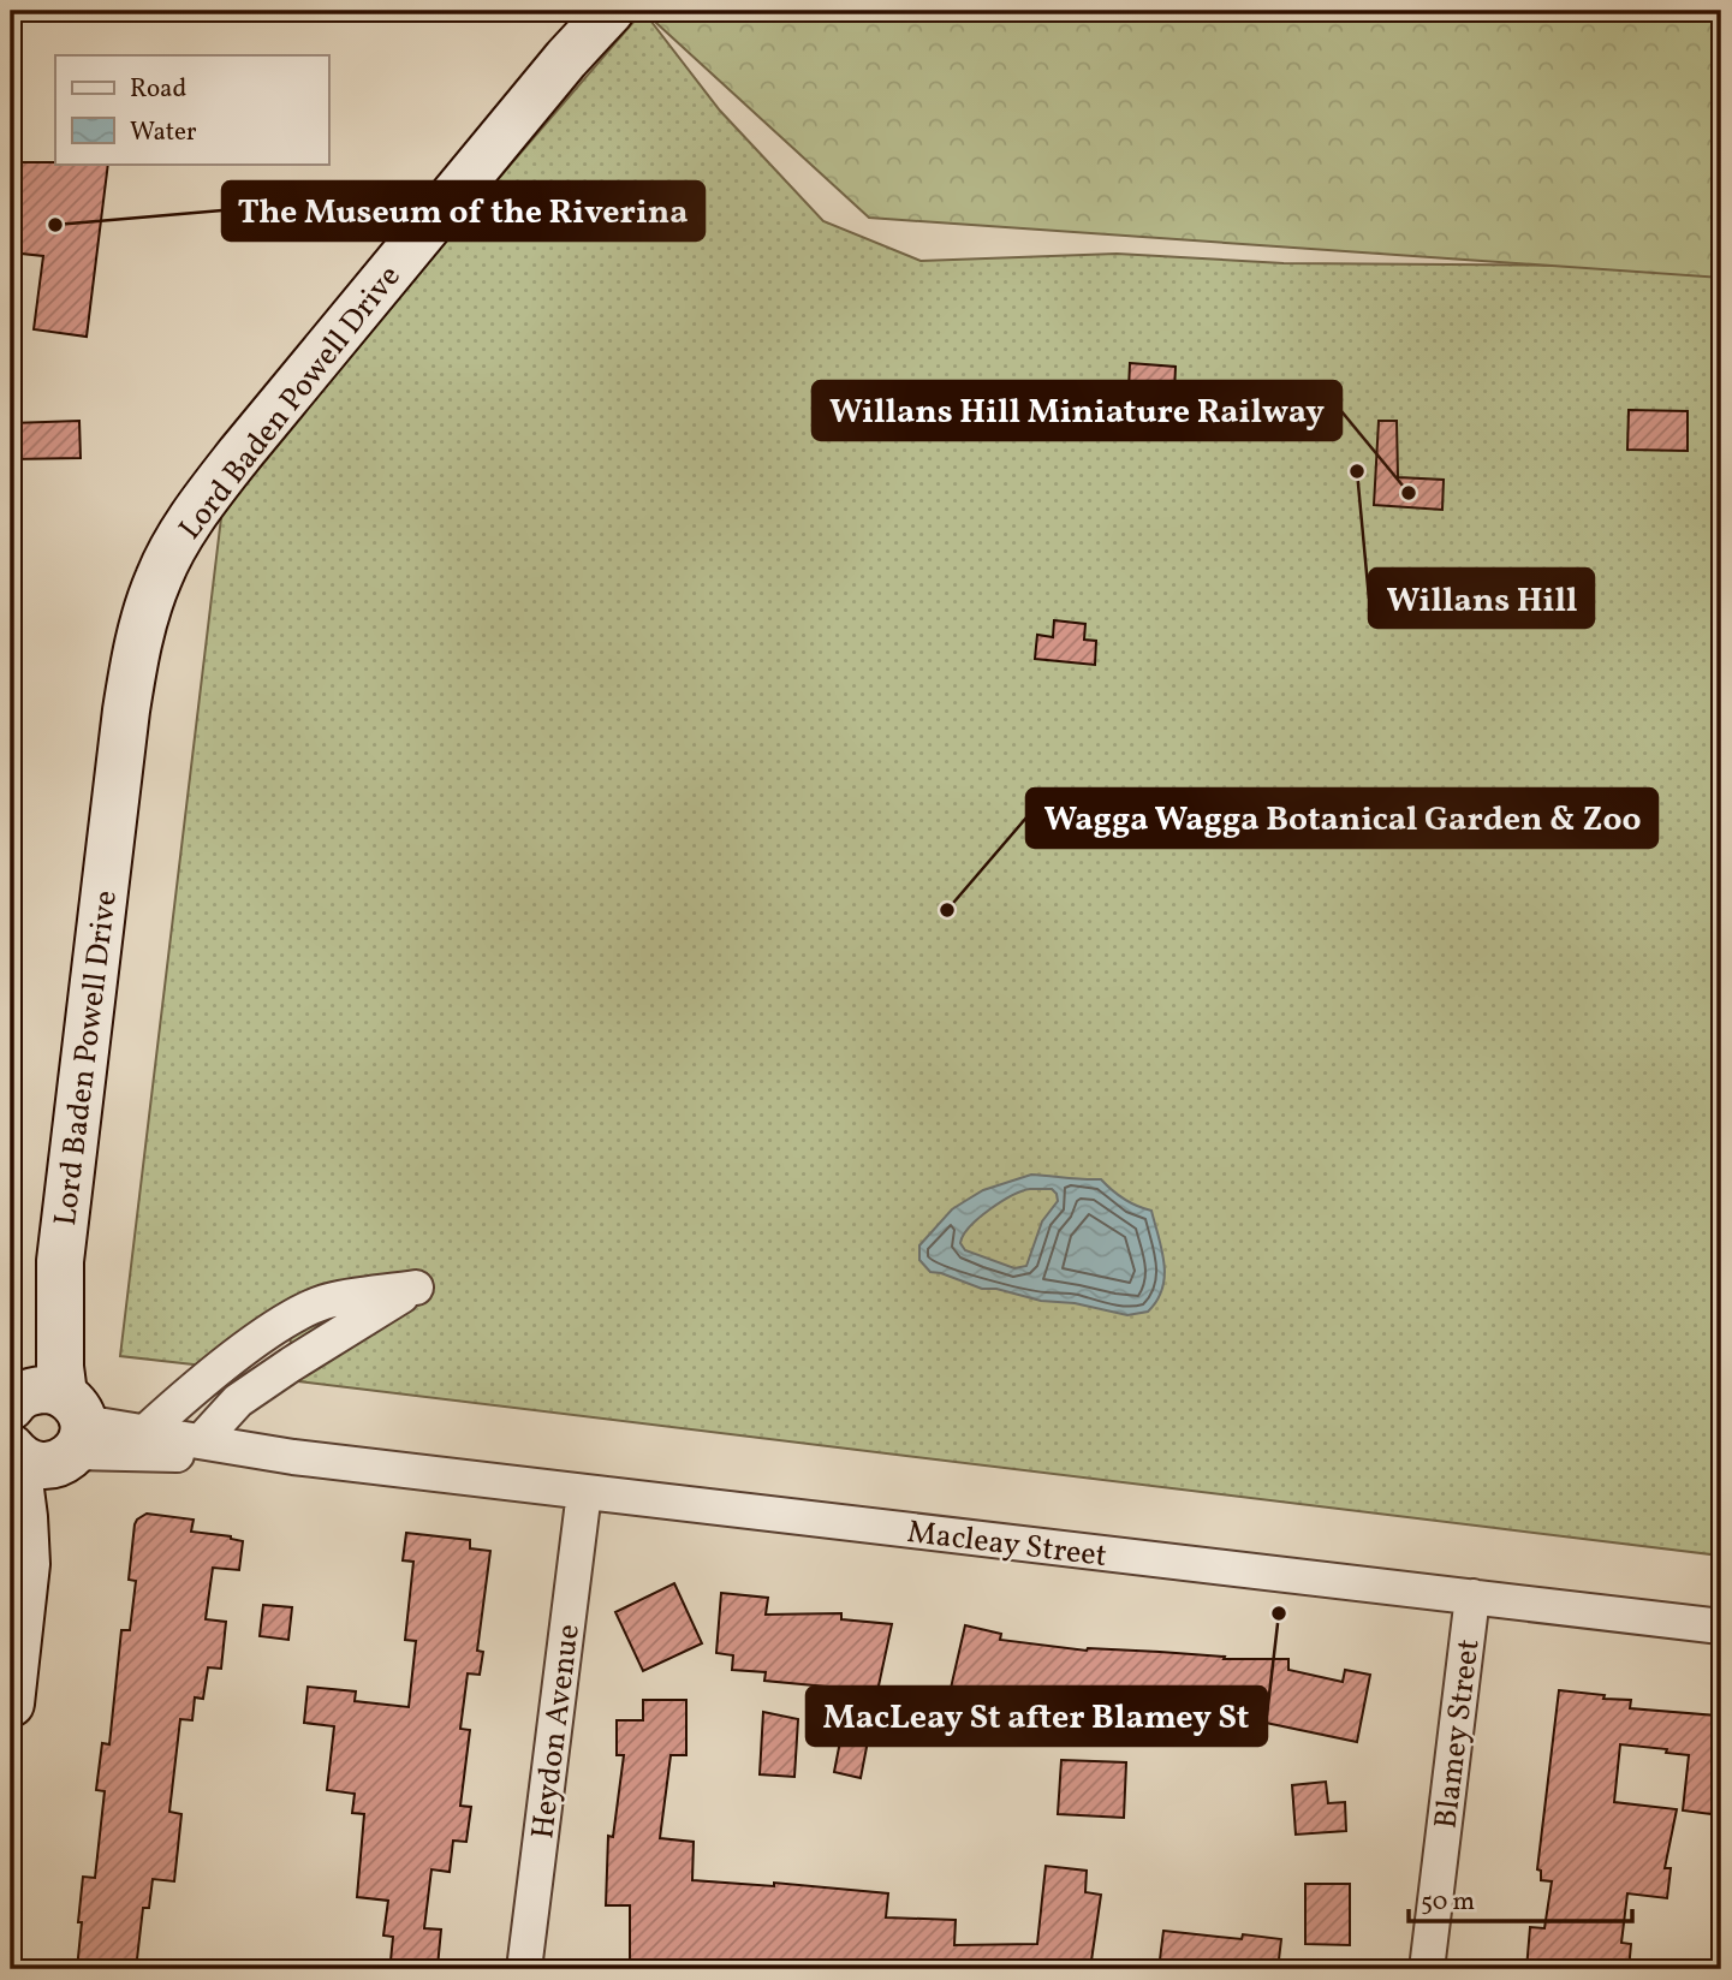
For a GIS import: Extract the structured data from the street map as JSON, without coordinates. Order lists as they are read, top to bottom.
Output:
{
  "streets": {
    "street": [
      "Lord Baden Powell Drive",
      "Macleay Street",
      "Heydon Avenue",
      "Blamey Street"
    ]
  },
  "crossings": [
    ["Lord Baden Powell Drive", "Macleay Street"],
    ["Macleay Street", "Heydon Avenue"],
    ["Macleay Street", "Blamey Street"]
  ],
  "places": [
    "The Museum of the Riverina",
    "Willans Hill",
    "Willans Hill Miniature Railway",
    "Wagga Wagga Botanical Garden & Zoo",
    "MacLeay St after Blamey St"
  ],
  "legend": ["Road", "Water"],
  "scale_bar": "50 m"
}
